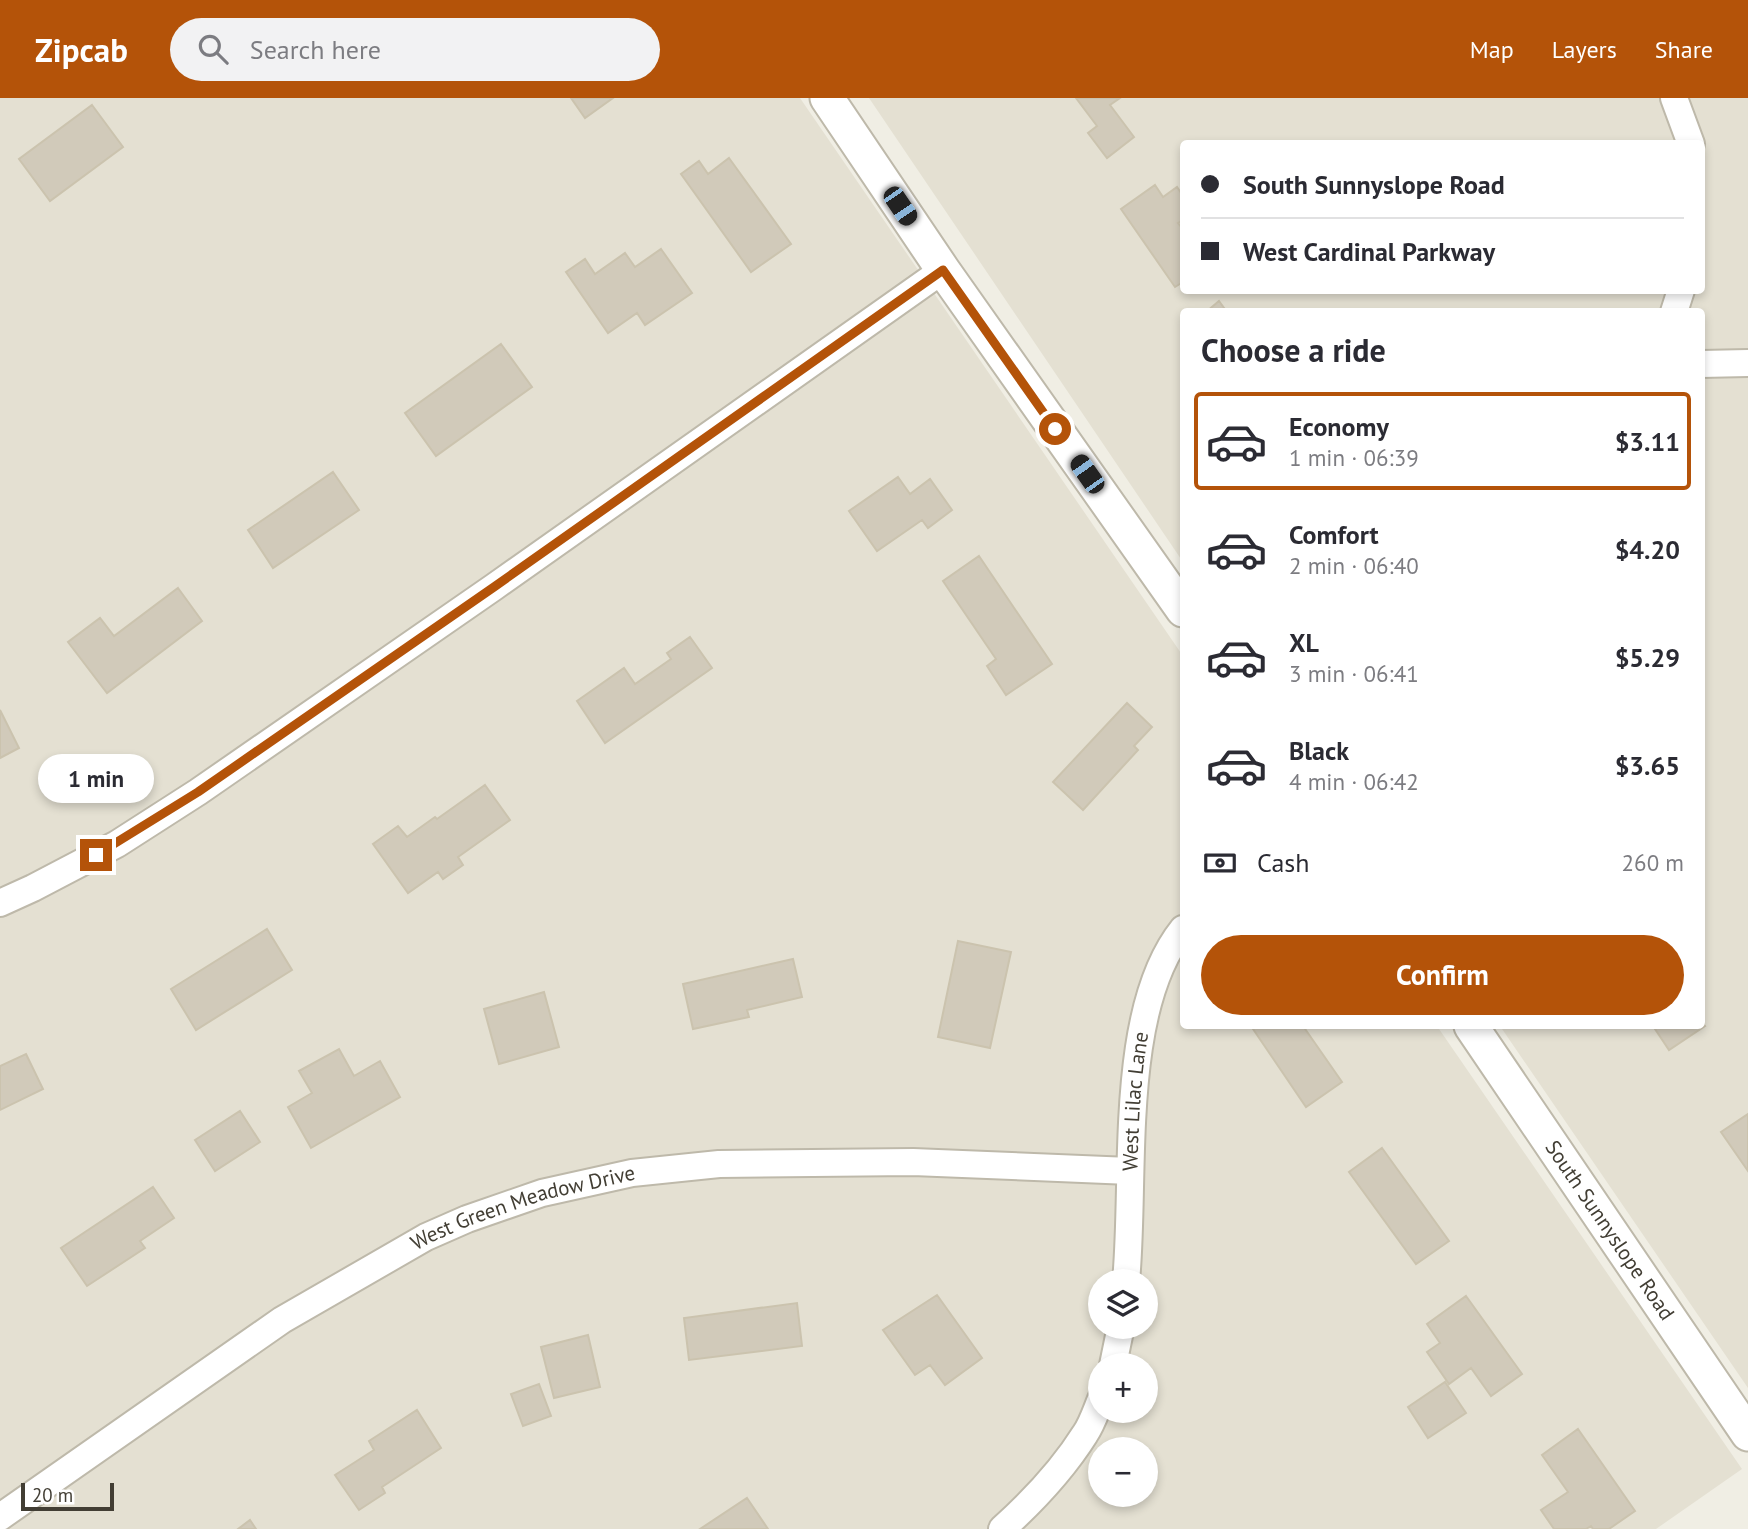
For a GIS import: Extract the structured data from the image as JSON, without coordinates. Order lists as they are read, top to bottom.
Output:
{
  "streets": {
    "street": ["West Lilac Lane", "West Green Meadow Drive", "South Sunnyslope Road"]
  },
  "crossings": [
    ["West Lilac Lane", "West Green Meadow Drive"]
  ],
  "scale_bar": "20 m",
  "page": {
    "header": "Zipcab",
    "search": "Search here",
    "nav": ["Map", "Layers", "Share"],
    "banner": ["South Sunnyslope Road", "West Cardinal Parkway"],
    "heading": "Choose a ride",
    "list": [
      {
        "name": "Economy",
        "note": "1 min · 06:39",
        "value": "$3.11"
      },
      {
        "name": "Comfort",
        "note": "2 min · 06:40",
        "value": "$4.20"
      },
      {
        "name": "XL",
        "note": "3 min · 06:41",
        "value": "$5.29"
      },
      {
        "name": "Black",
        "note": "4 min · 06:42",
        "value": "$3.65"
      }
    ],
    "bubble": "1 min",
    "pay": ["Cash", "260 m"],
    "buttons": "Confirm",
    "map_buttons": ["+", "−"],
    "scale": "20 m"
  }
}
